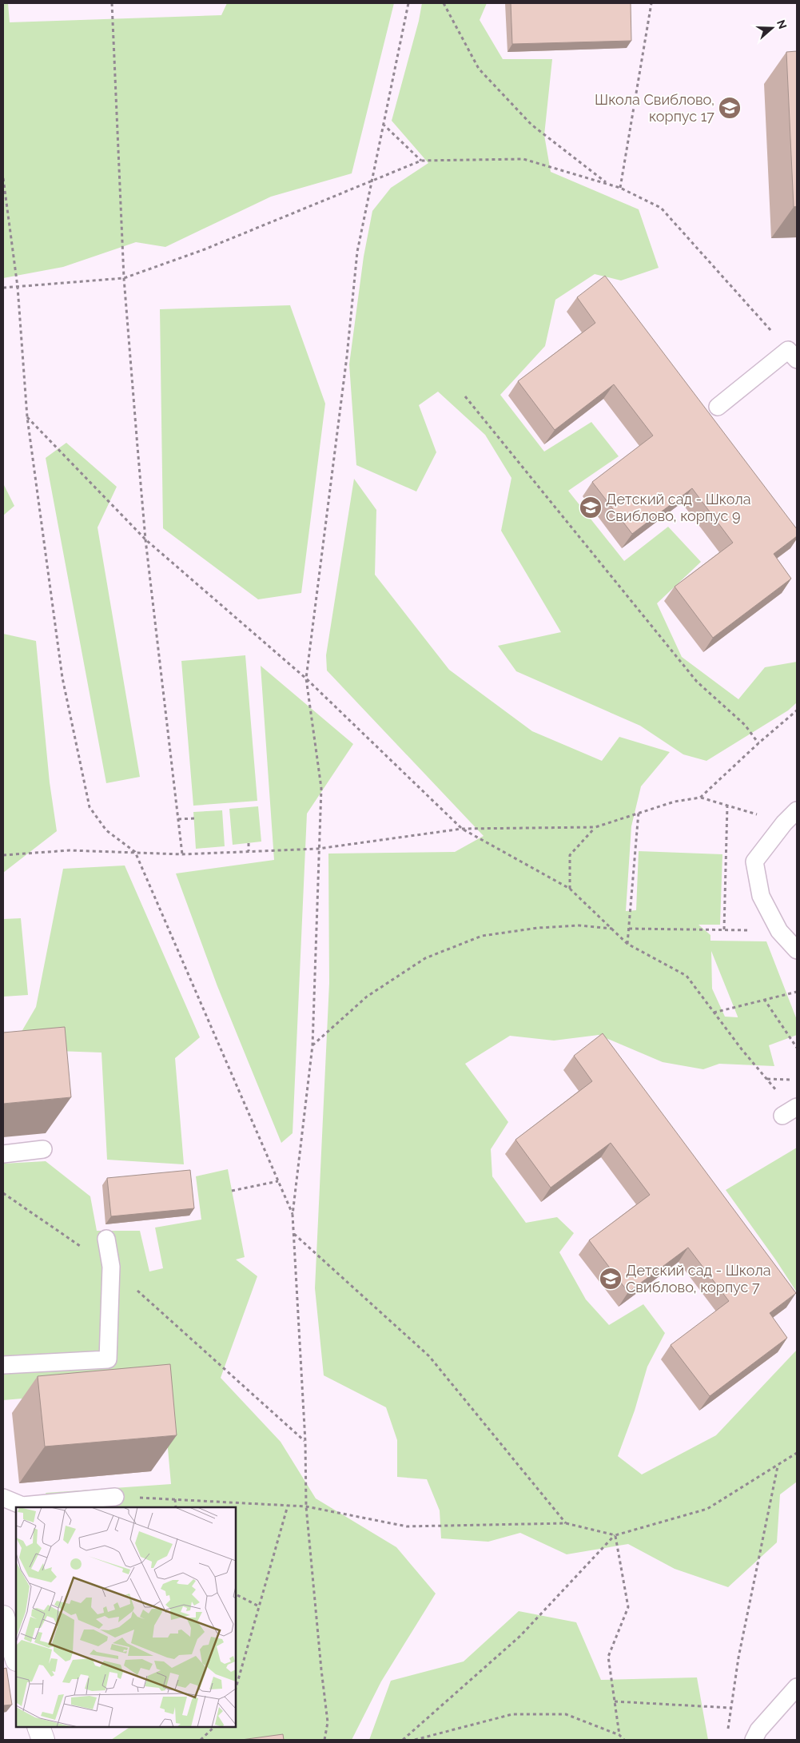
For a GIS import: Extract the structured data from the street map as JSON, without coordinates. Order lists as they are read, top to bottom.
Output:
{
  "places": {
    "school or university": ["Школа Свиблово, корпус 17", "Детский сад - Школа Свиблово, корпус 9", "Детский сад - Школа Свиблово, корпус 7"]
  },
  "north": "right"
}
